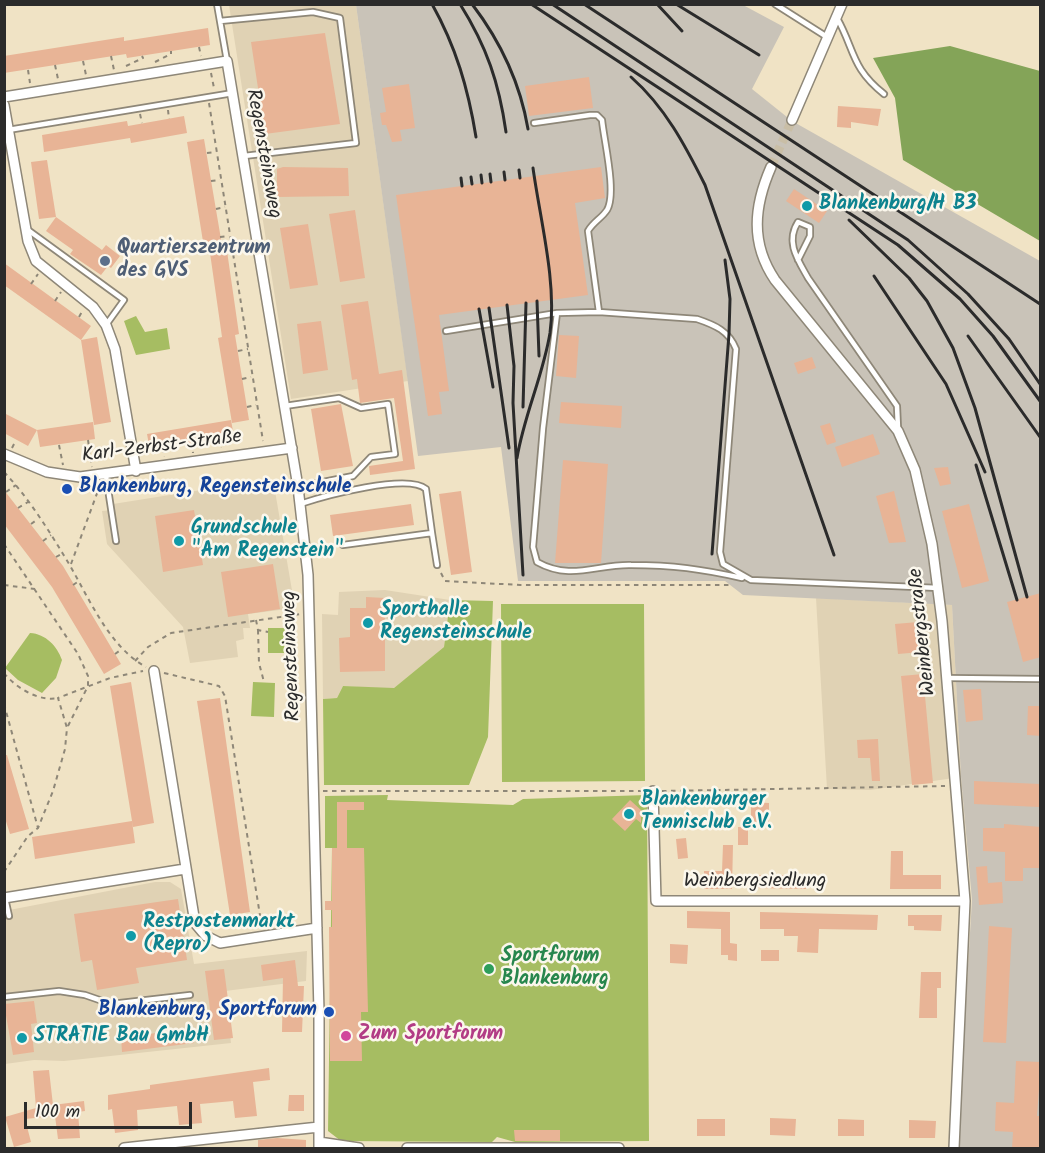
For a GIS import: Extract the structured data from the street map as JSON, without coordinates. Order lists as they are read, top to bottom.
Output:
{
  "streets": {
    "street": [
      "Regensteinsweg",
      "Karl-Zerbst-Straße",
      "Weinbergstraße",
      "Weinbergsiedlung"
    ]
  },
  "crossings": [
    ["Regensteinsweg", "Karl-Zerbst-Straße"],
    ["Weinbergstraße", "Weinbergsiedlung"]
  ],
  "places": [
    "Blankenburg/H B3",
    "Quartierszentrum des GVS",
    "Blankenburg, Regensteinschule",
    "Grundschule \"Am Regenstein\"",
    "Sporthalle Regensteinschule",
    "Blankenburger Tennisclub e.V.",
    "Restpostenmarkt (Repro)",
    "Sportforum Blankenburg",
    "Blankenburg, Sportforum",
    "Zum Sportforum",
    "STRATIE Bau GmbH"
  ],
  "scale_bar": "100 m"
}
